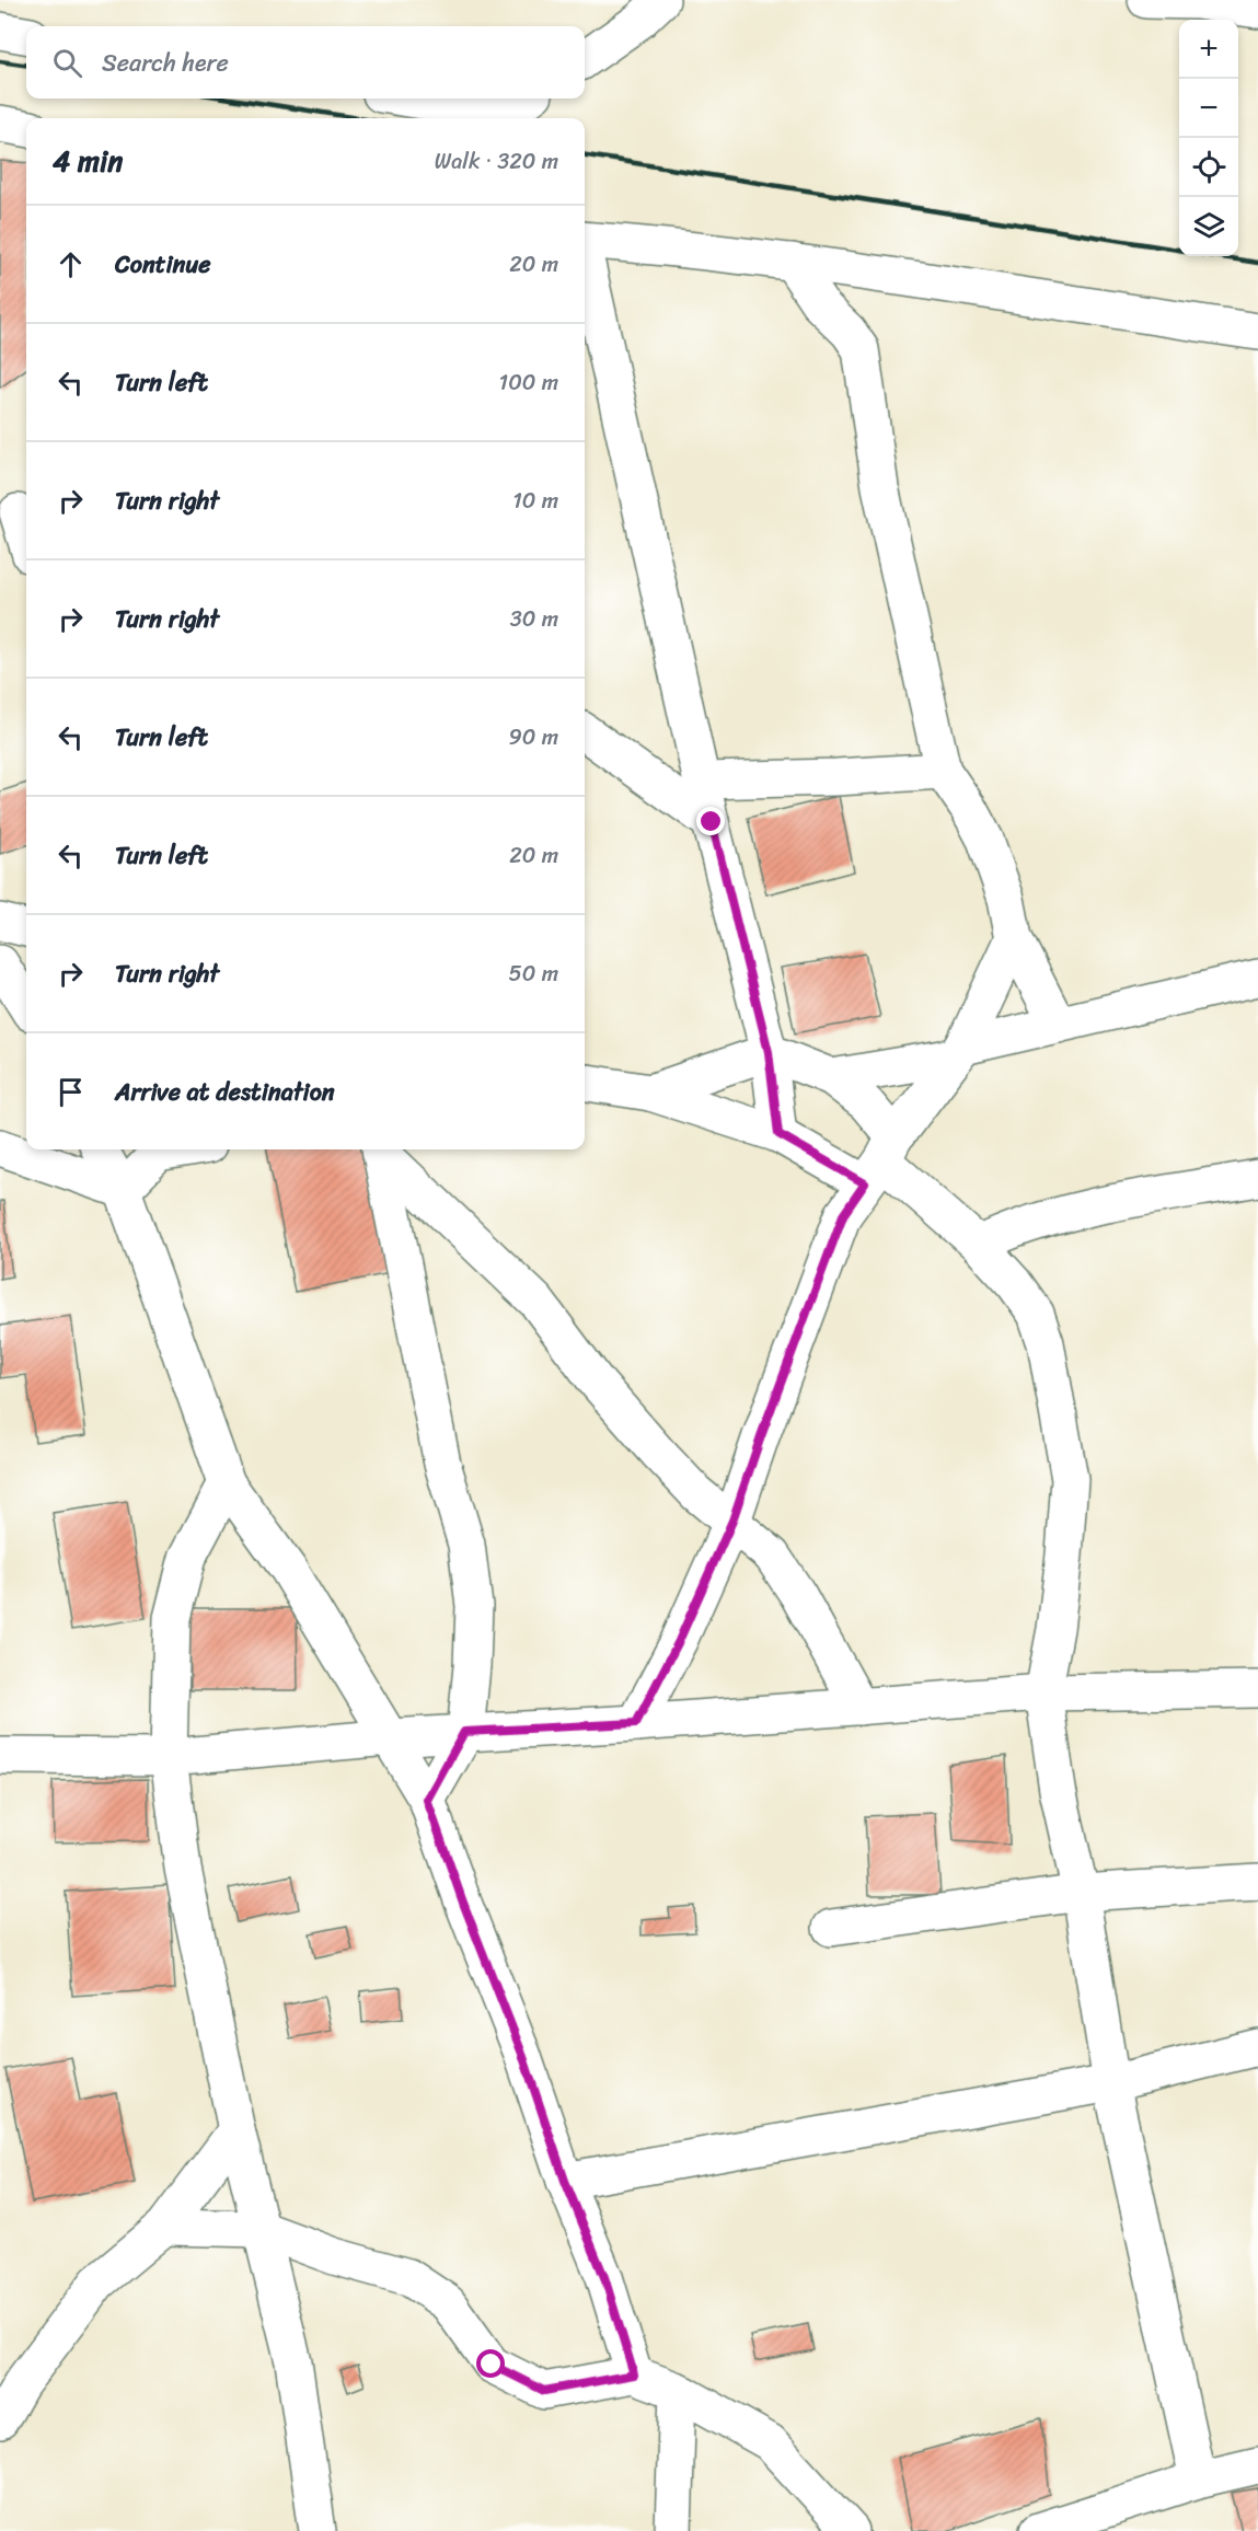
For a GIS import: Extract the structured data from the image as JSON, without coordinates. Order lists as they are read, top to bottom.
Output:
{
  "page": {
    "map_buttons": ["+", "−"],
    "search": "Search here",
    "heading": ["4 min", "Walk · 320 m"],
    "list": [
      ["Continue", "20 m"],
      ["Turn left", "100 m"],
      ["Turn right", "10 m"],
      ["Turn right", "30 m"],
      ["Turn left", "90 m"],
      ["Turn left", "20 m"],
      ["Turn right", "50 m"],
      "Arrive at destination"
    ]
  }
}
